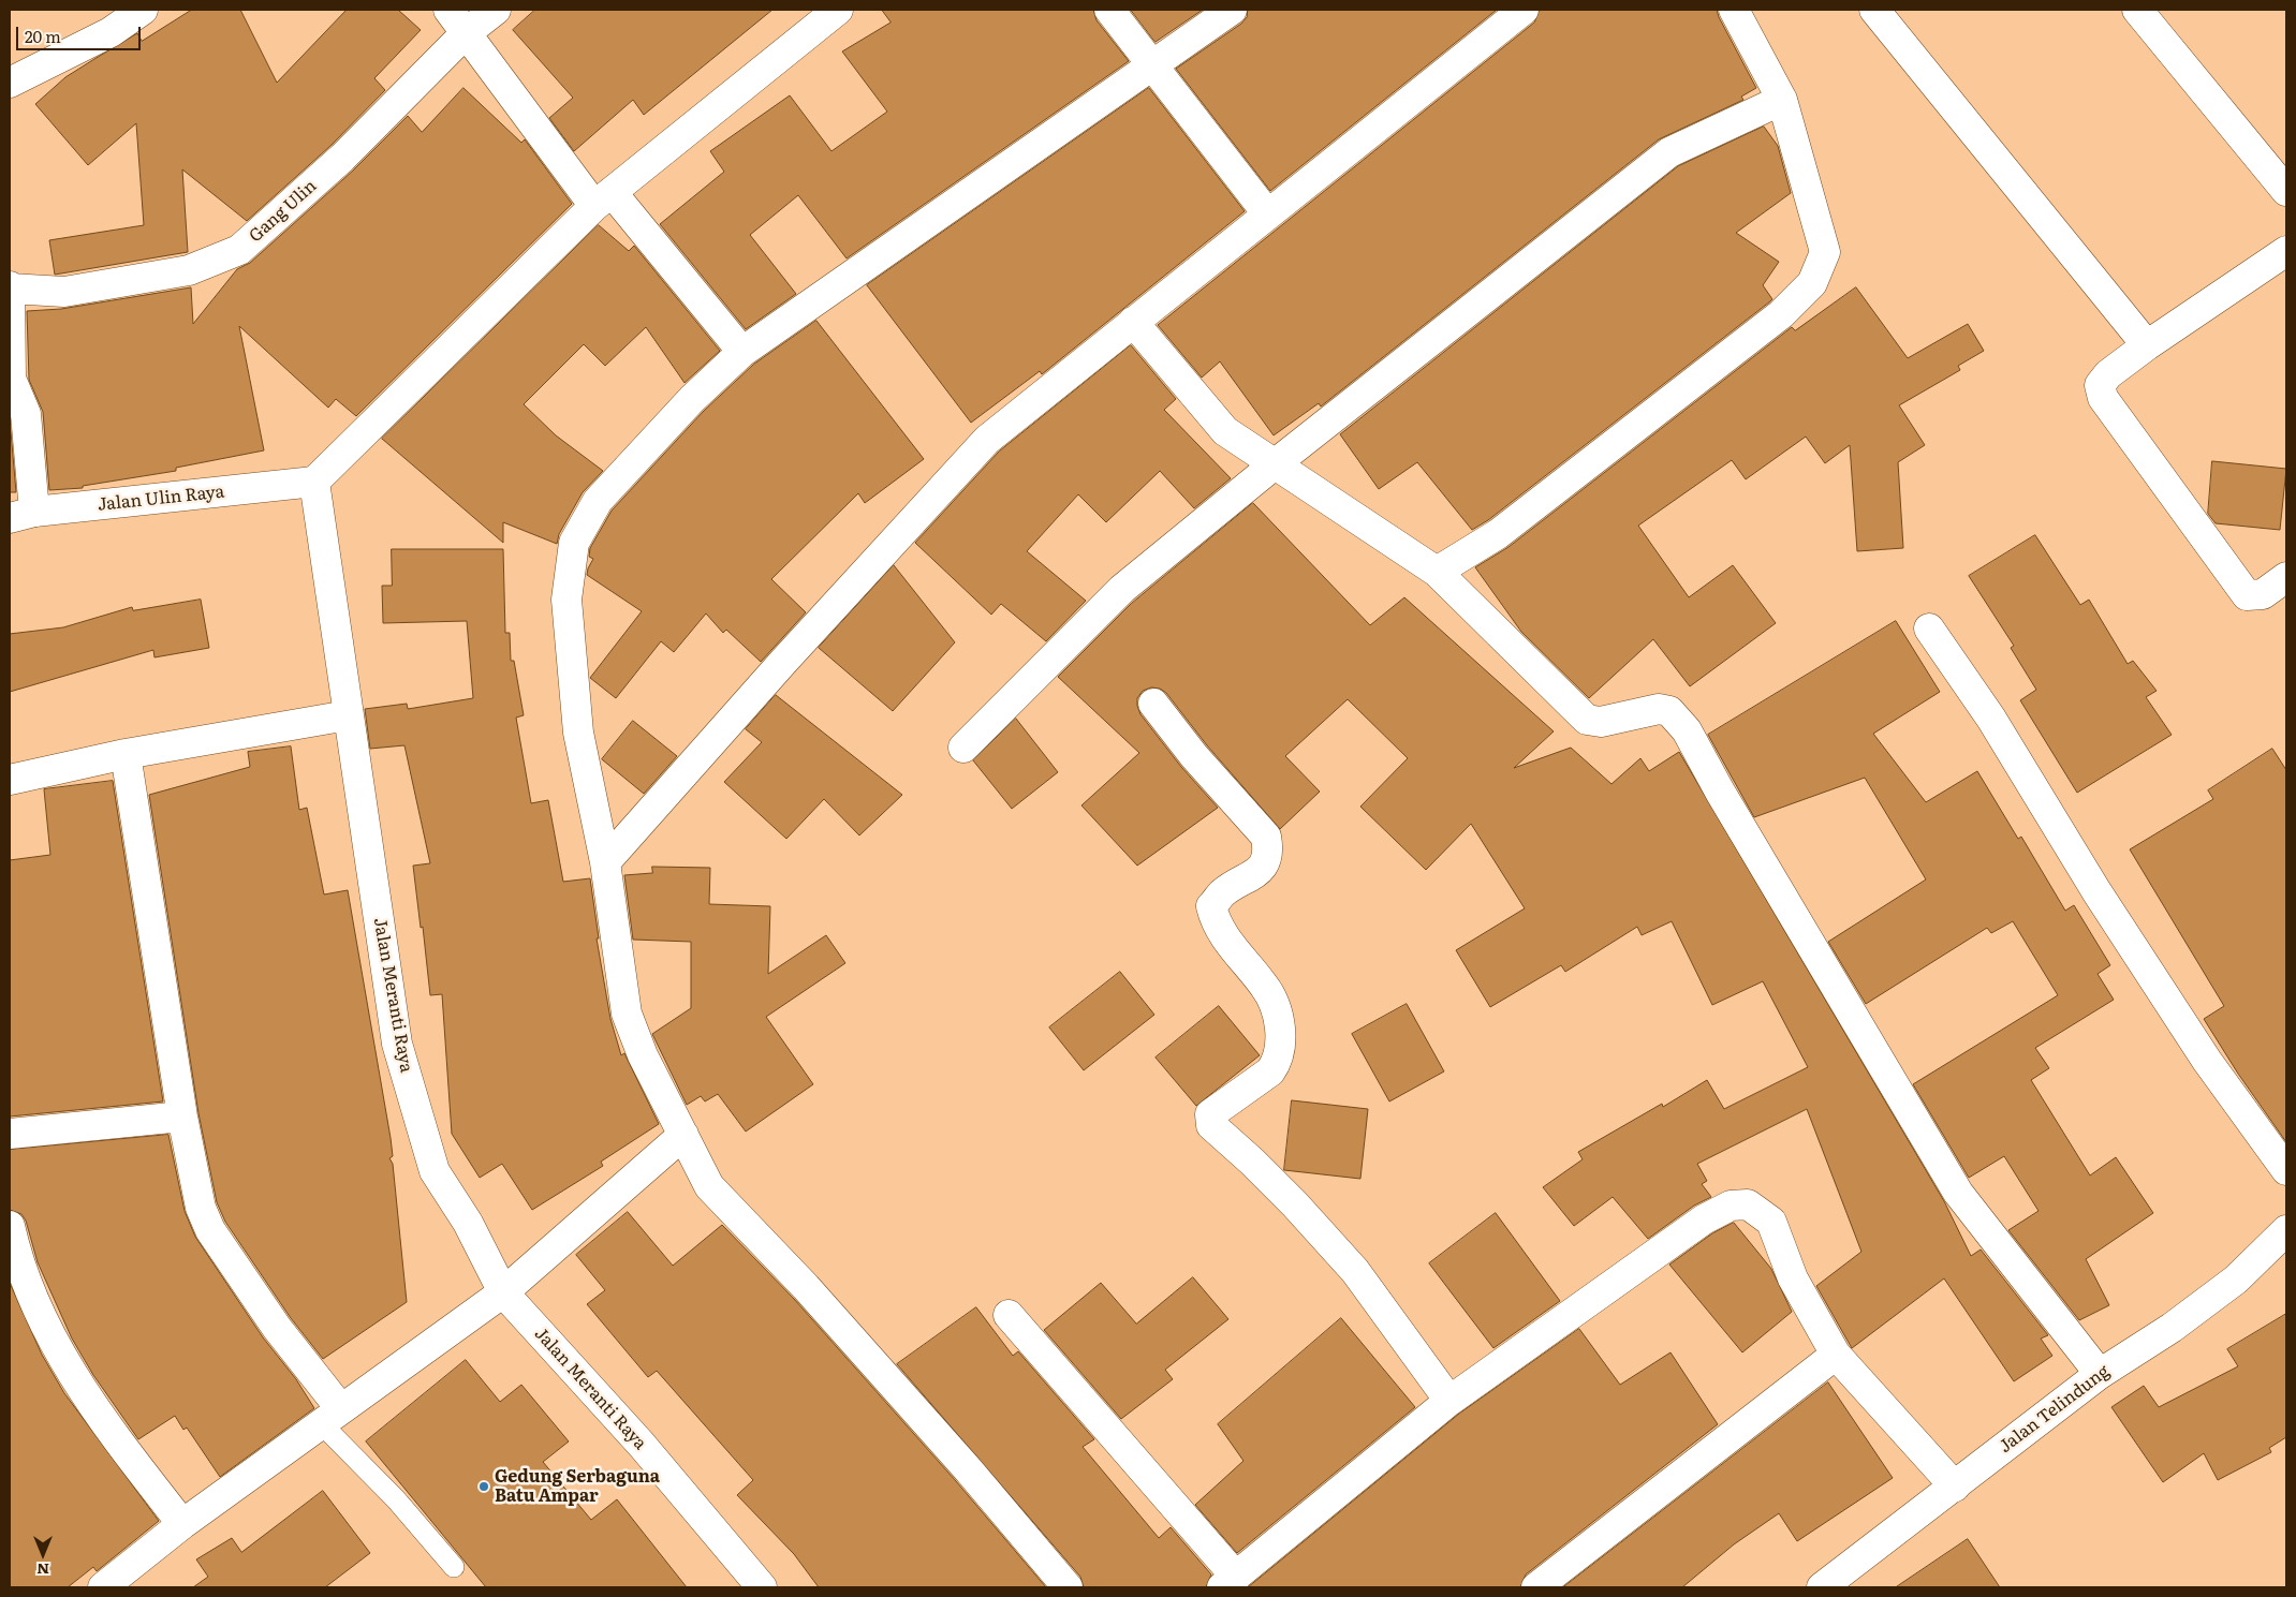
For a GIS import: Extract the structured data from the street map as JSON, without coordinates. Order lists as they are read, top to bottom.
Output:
{
  "streets": {
    "street": [
      "Gang Ulin",
      "Jalan Ulin Raya",
      "Jalan Meranti Raya",
      "Jalan Telindung"
    ]
  },
  "crossings": [
    ["Jalan Ulin Raya", "Jalan Meranti Raya"]
  ],
  "places": ["Gedung Serbaguna Batu Ampar"],
  "scale_bar": "20 m",
  "north": "bottom"
}
